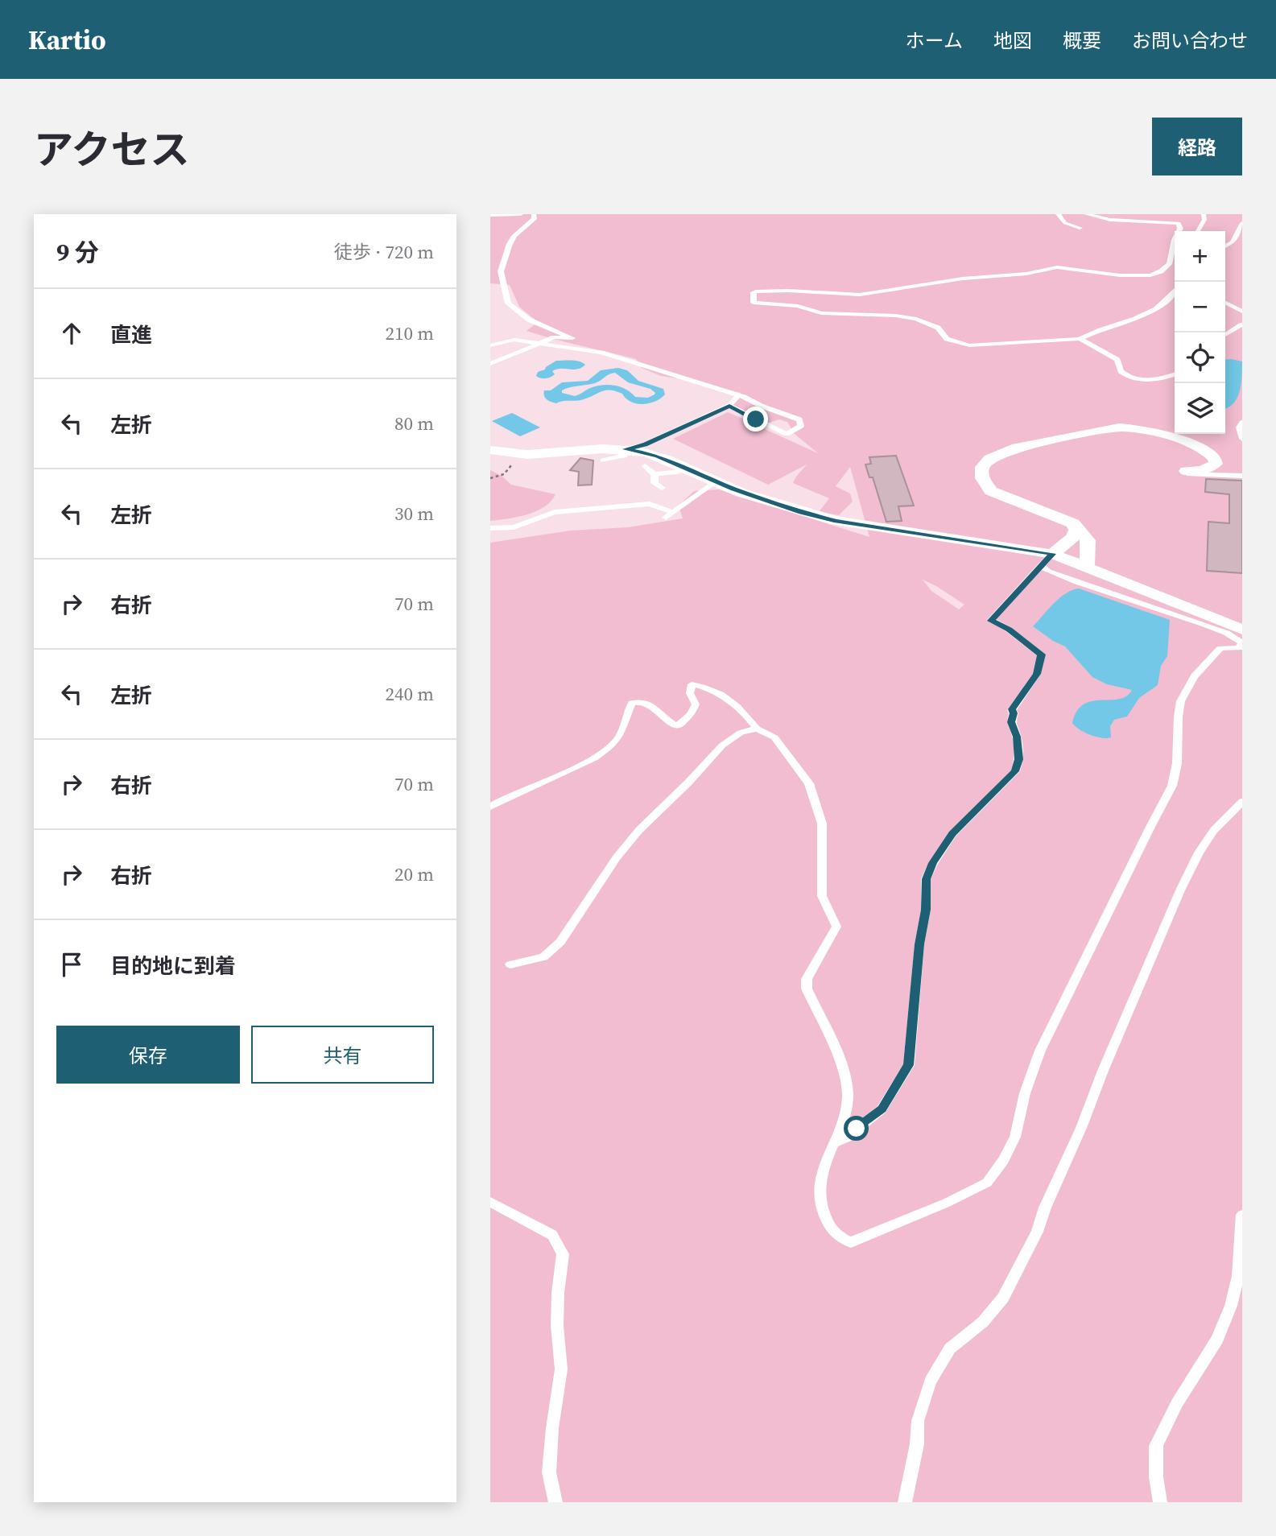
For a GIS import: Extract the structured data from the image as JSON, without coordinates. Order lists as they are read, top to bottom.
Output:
{
  "page": {
    "header": "Kartio",
    "nav": [
      "ホーム",
      "地図",
      "概要",
      "お問い合わせ"
    ],
    "title": "アクセス",
    "buttons": [
      "経路",
      ["保存", "共有"]
    ],
    "heading": ["9 分", "徒歩 · 720 m"],
    "map_buttons": ["+", "−"],
    "list": [
      ["直進", "210 m"],
      ["左折", "80 m"],
      ["左折", "30 m"],
      ["右折", "70 m"],
      ["左折", "240 m"],
      ["右折", "70 m"],
      ["右折", "20 m"],
      "目的地に到着"
    ]
  }
}
